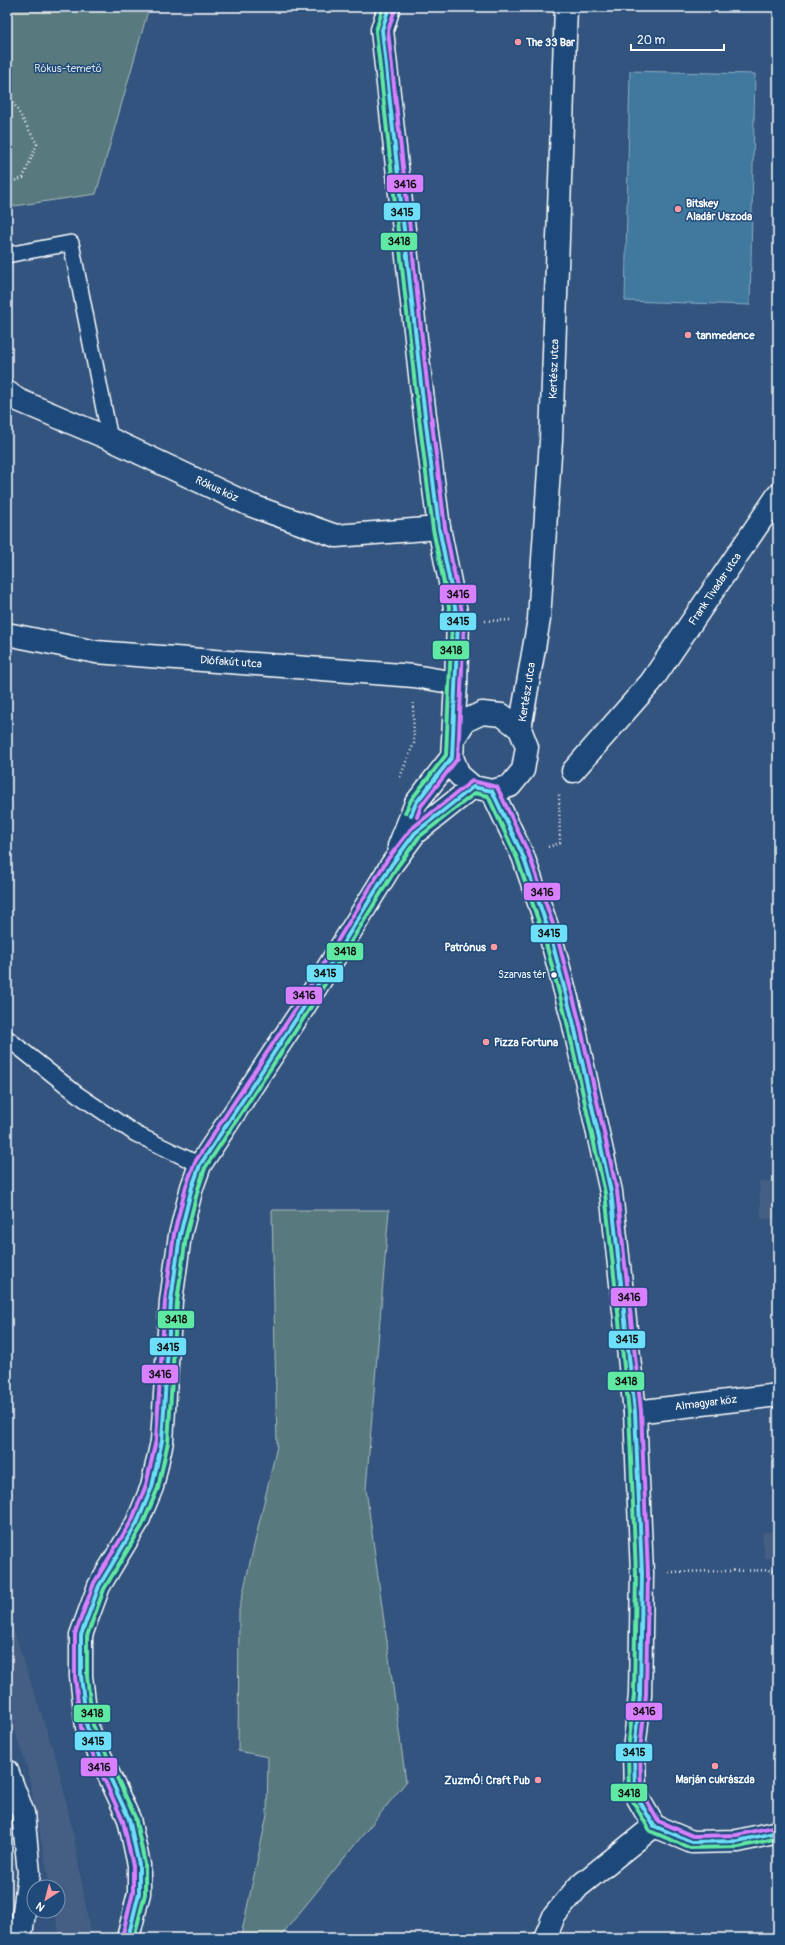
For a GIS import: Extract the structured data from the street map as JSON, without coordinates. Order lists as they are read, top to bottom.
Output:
{
  "streets": {
    "street": [
      "Kertész utca",
      "Rókus köz",
      "Frank Tivadar utca",
      "Diófakút utca",
      "Almagyar köz"
    ]
  },
  "parks": ["Rókus-temető"],
  "places": [
    "The 33 Bar",
    "Bitskey Aladár Uszoda",
    "tanmedence",
    "Patrónus",
    "Szarvas tér",
    "Pizza Fortuna",
    "Marján cukrászda",
    "ZuzmÓ! Craft Pub"
  ],
  "lines": ["transit line 3415", "transit line 3418", "transit line 3416"],
  "scale_bar": "20 m",
  "north": "bottom left"
}
